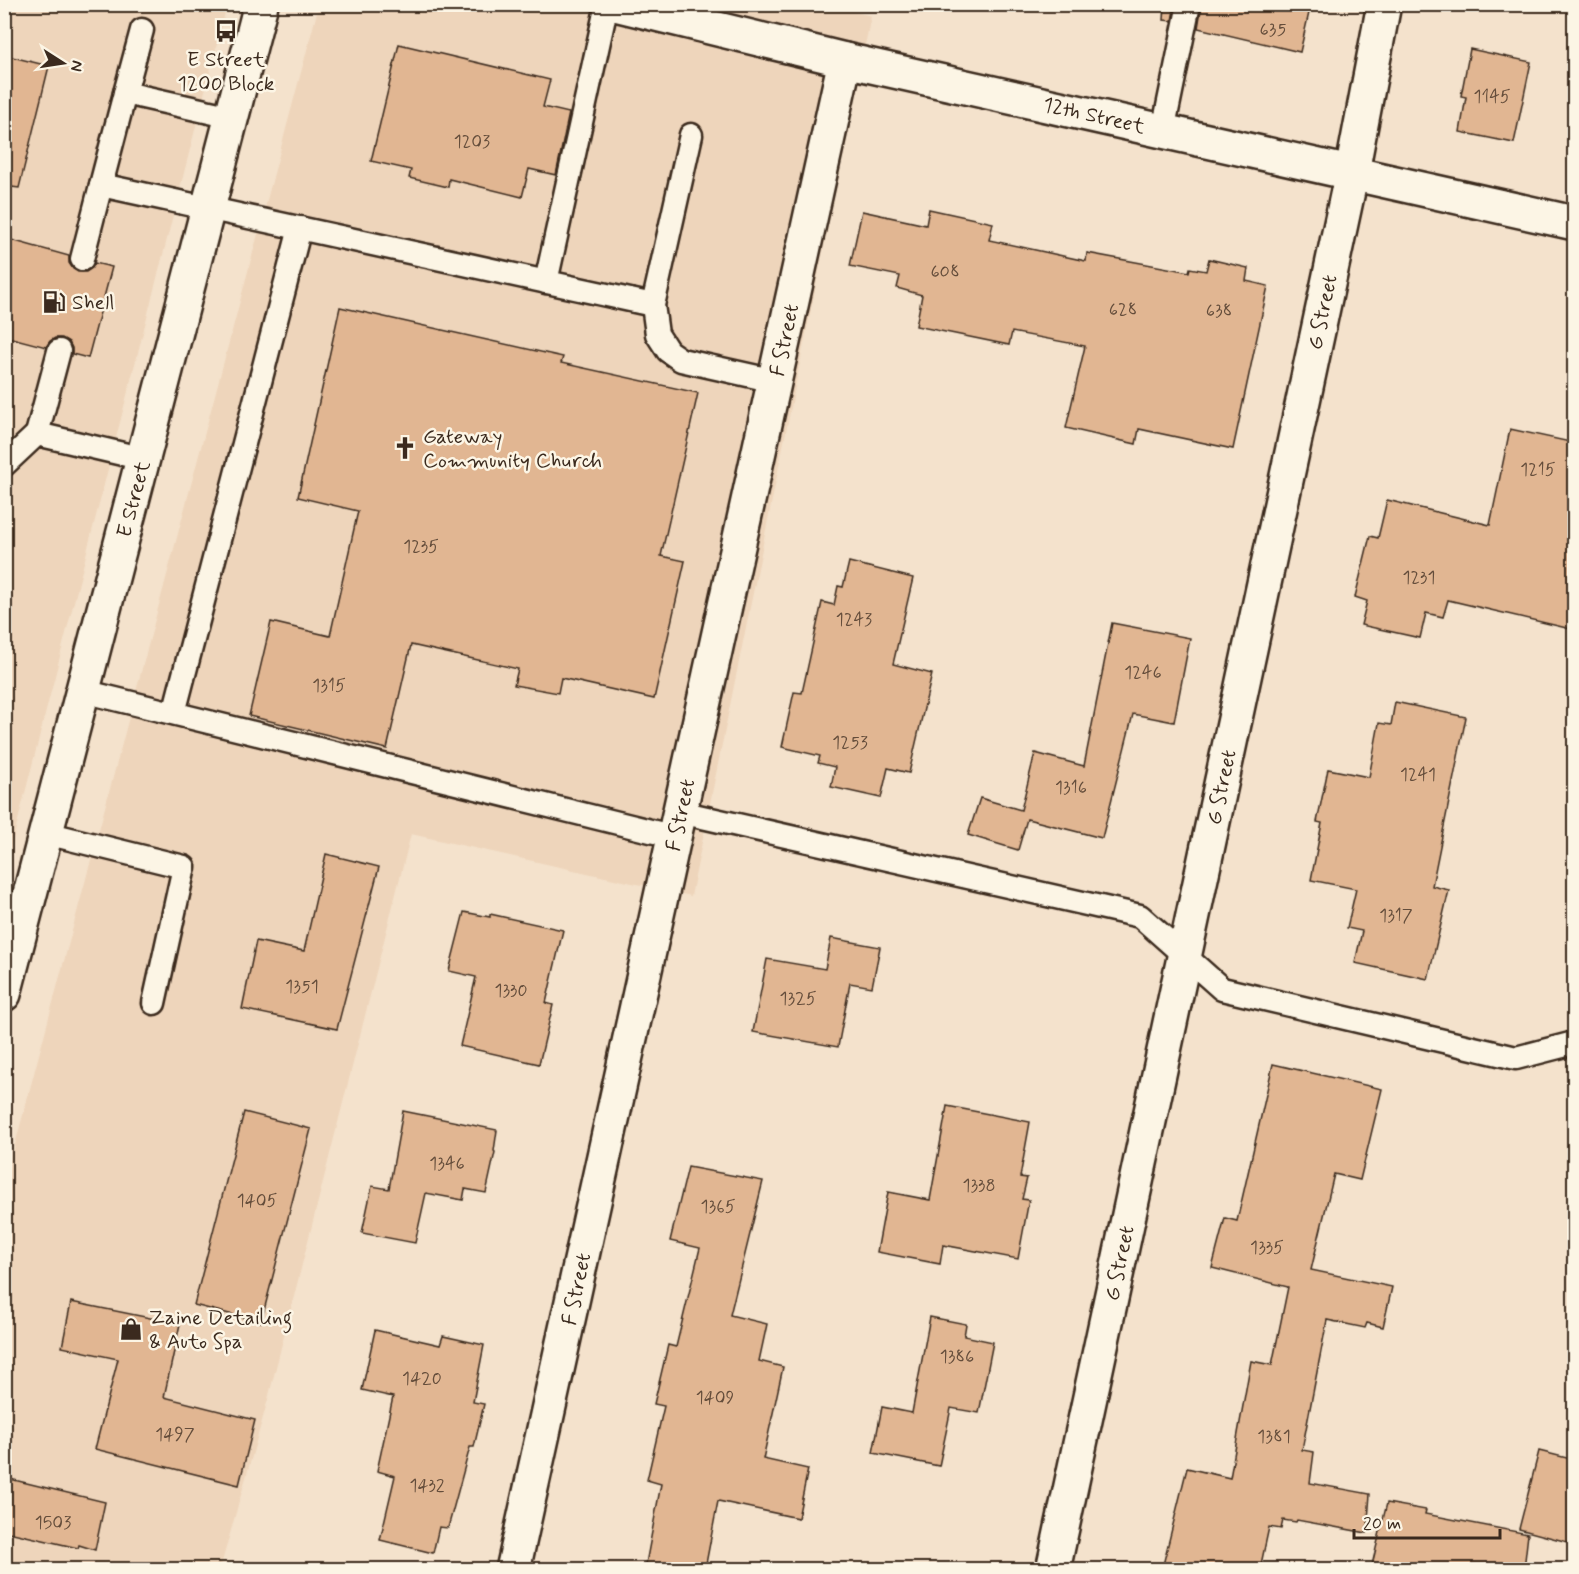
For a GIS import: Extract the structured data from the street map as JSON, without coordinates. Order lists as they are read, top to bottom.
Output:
{
  "streets": {
    "street": [
      "12th Street",
      "G Street",
      "F Street",
      "E Street"
    ]
  },
  "crossings": [
    ["12th Street", "G Street"],
    ["12th Street", "F Street"]
  ],
  "places": {
    "bus stop": ["E Street 1200 Block"],
    "fuel station": ["Shell"],
    "church": ["Gateway Community Church"],
    "shop": ["Zaine Detailing & Auto Spa"]
  },
  "house_numbers": [
    "635",
    "1145",
    "1203",
    "608",
    "628",
    "638",
    "1215",
    "1235",
    "1231",
    "1243",
    "1246",
    "1315",
    "1253",
    "1241",
    "1316",
    "1317",
    "1351",
    "1330",
    "1325",
    "1346",
    "1338",
    "1405",
    "1365",
    "1335",
    "1386",
    "1420",
    "1409",
    "1497",
    "1381",
    "1432",
    "1503"
  ],
  "scale_bar": "20 m",
  "north": "right"
}
